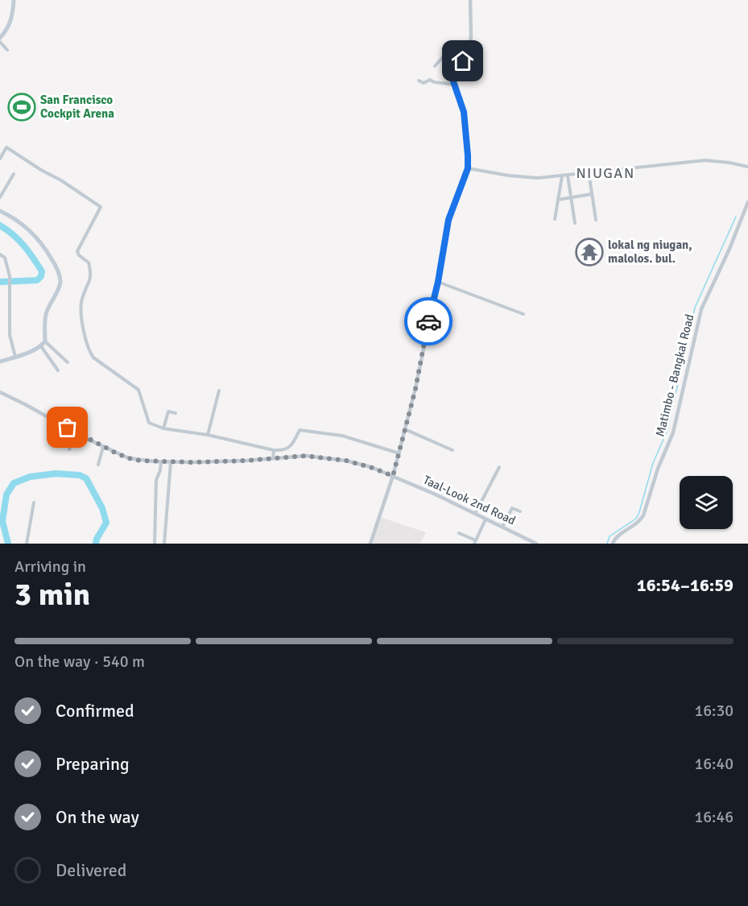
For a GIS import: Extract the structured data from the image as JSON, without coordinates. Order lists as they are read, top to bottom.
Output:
{
  "streets": {
    "street": ["Matimbo - Bangkal Road", "Taal-Look 2nd Road"]
  },
  "districts": ["NIUGAN"],
  "places": {
    "sports": ["San Francisco Cockpit Arena"],
    "temple": ["lokal ng niugan, malolos. bul."]
  },
  "page": {
    "heading": ["3 min", "Arriving in", "16:54–16:59"],
    "bar": "On the way · 540 m",
    "list": [
      ["Confirmed", "16:30"],
      ["Preparing", "16:40"],
      ["On the way", "16:46"],
      "Delivered"
    ]
  }
}
